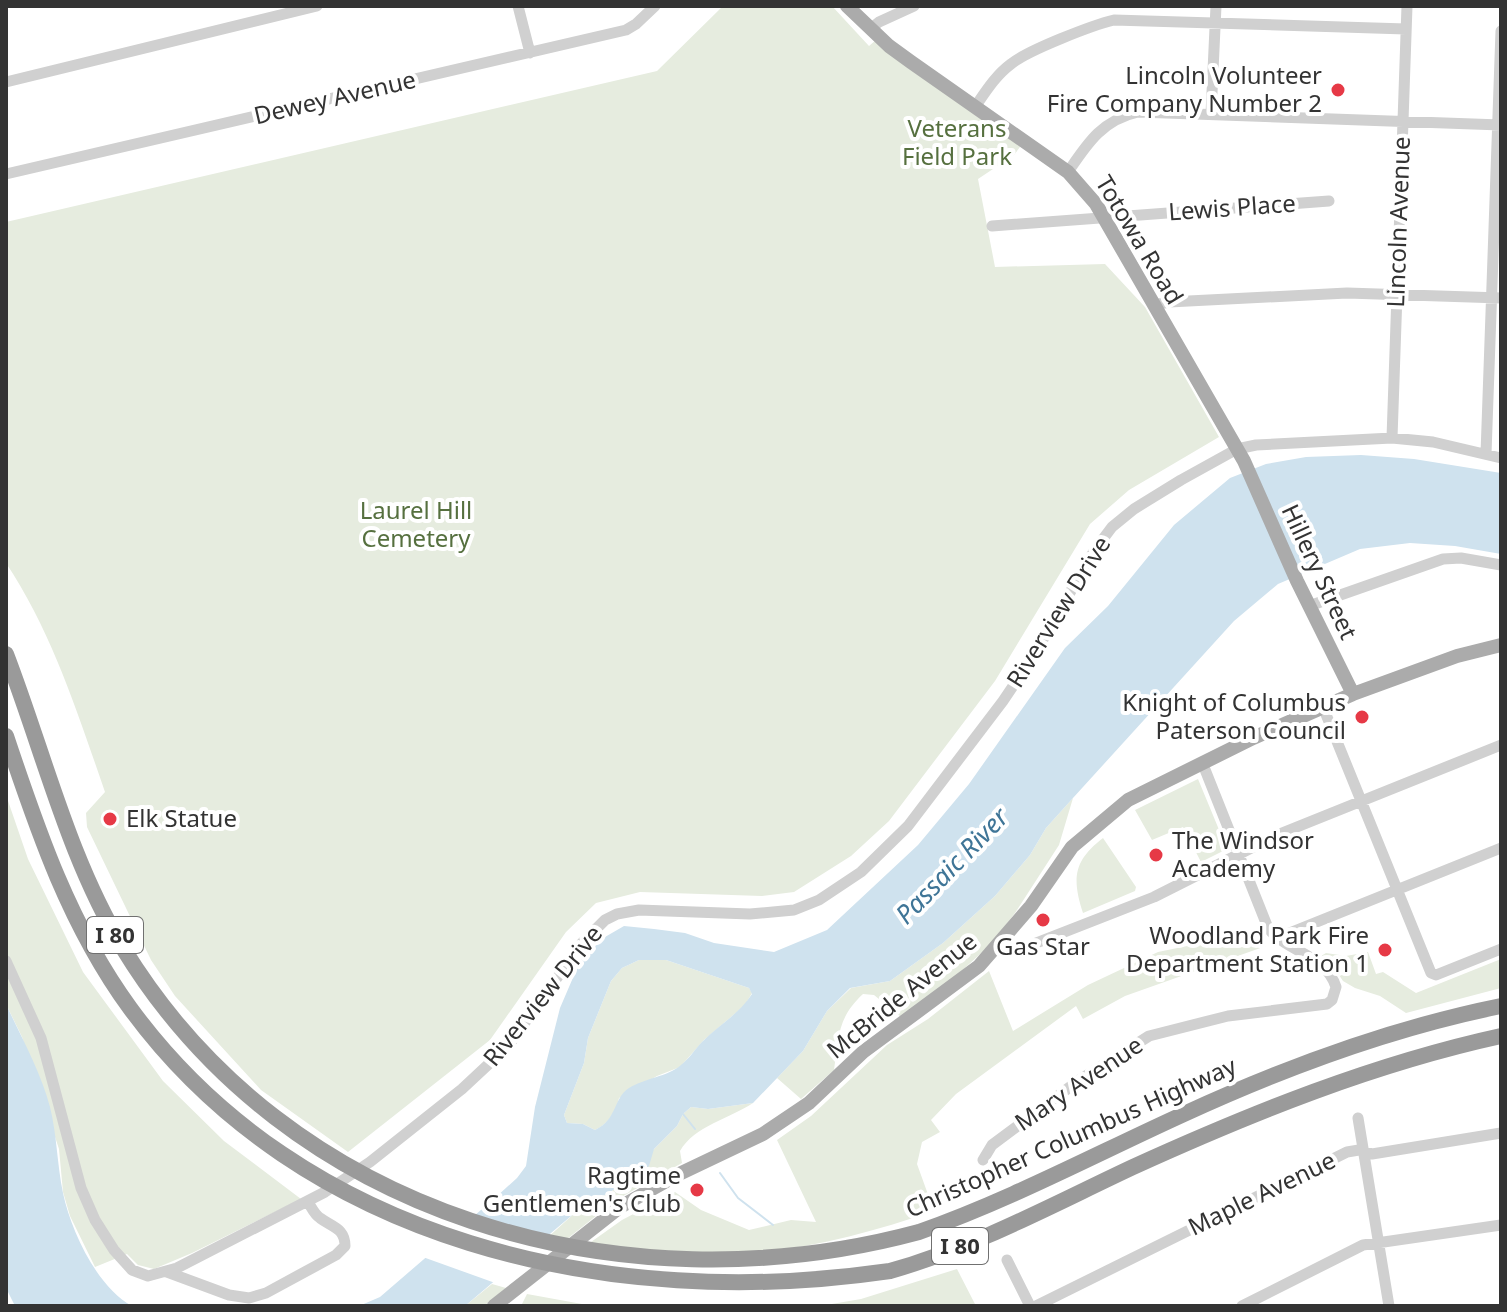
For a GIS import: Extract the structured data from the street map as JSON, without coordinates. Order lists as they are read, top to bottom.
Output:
{
  "streets": {
    "highway": ["I 80", "Christopher Columbus Highway"],
    "main road": ["Totowa Road", "Hillery Street", "McBride Avenue"],
    "street": [
      "Dewey Avenue",
      "Lewis Place",
      "Lincoln Avenue",
      "Riverview Drive",
      "Mary Avenue",
      "Maple Avenue"
    ]
  },
  "crossings": [
    ["Lewis Place", "Totowa Road"],
    ["Totowa Road", "Hillery Street"],
    ["Totowa Road", "Riverview Drive"],
    ["Hillery Street", "Riverview Drive"],
    ["Hillery Street", "McBride Avenue"]
  ],
  "water": ["Passaic River"],
  "parks": ["Veterans Field Park", "Laurel Hill Cemetery"],
  "places": [
    "Lincoln Volunteer Fire Company Number 2",
    "Knight of Columbus Paterson Council",
    "Elk Statue",
    "The Windsor Academy",
    "Gas Star",
    "Woodland Park Fire Department Station 1",
    "Ragtime Gentlemen's Club"
  ]
}
